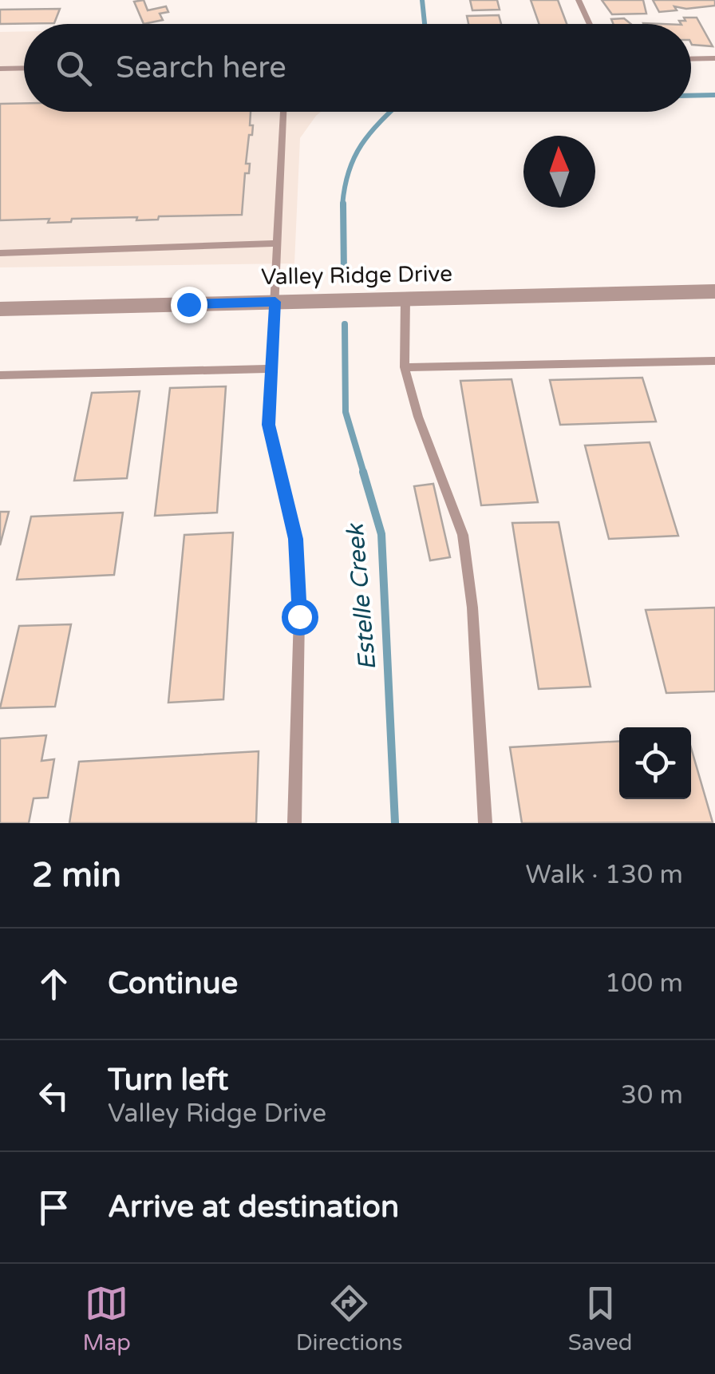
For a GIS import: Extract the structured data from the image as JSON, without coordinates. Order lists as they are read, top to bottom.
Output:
{
  "streets": {
    "street": ["Valley Ridge Drive"]
  },
  "water": ["Estelle Creek"],
  "north": "top",
  "page": {
    "search": "Search here",
    "heading": ["2 min", "Walk · 130 m"],
    "list": [
      ["Continue", "100 m"],
      ["Turn left", "Valley Ridge Drive", "30 m"],
      "Arrive at destination"
    ],
    "nav": ["Map", "Directions", "Saved"]
  }
}
